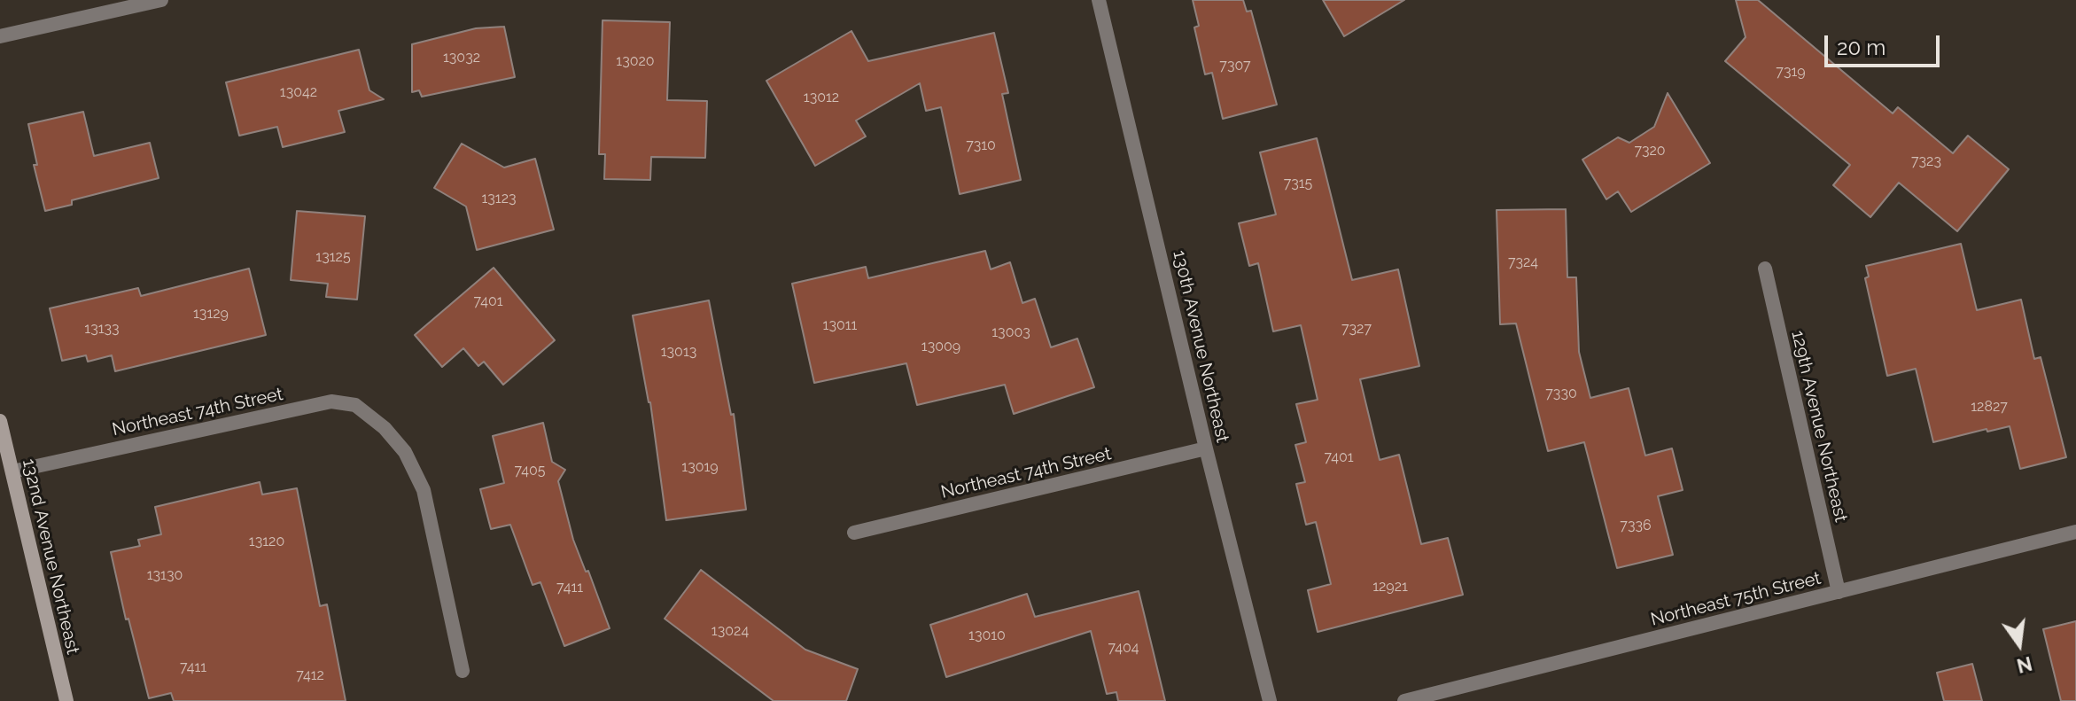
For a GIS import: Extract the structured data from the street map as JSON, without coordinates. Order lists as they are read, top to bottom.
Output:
{
  "streets": {
    "main road": ["132nd Avenue Northeast"],
    "street": [
      "130th Avenue Northeast",
      "Northeast 74th Street",
      "129th Avenue Northeast",
      "Northeast 75th Street"
    ]
  },
  "crossings": [
    ["130th Avenue Northeast", "Northeast 74th Street"],
    ["Northeast 74th Street", "132nd Avenue Northeast"],
    ["129th Avenue Northeast", "Northeast 75th Street"]
  ],
  "house_numbers": [
    "13032",
    "13020",
    "7307",
    "7319",
    "13042",
    "13012",
    "7310",
    "7320",
    "7323",
    "7315",
    "13123",
    "13125",
    "7324",
    "7401",
    "13129",
    "13011",
    "13133",
    "7327",
    "13003",
    "13009",
    "13013",
    "7330",
    "12827",
    "7401",
    "13019",
    "7405",
    "7336",
    "13120",
    "13130",
    "12921",
    "7411",
    "13024",
    "13010",
    "7404",
    "7411",
    "7412"
  ],
  "scale_bar": "20 m",
  "north": "bottom"
}
